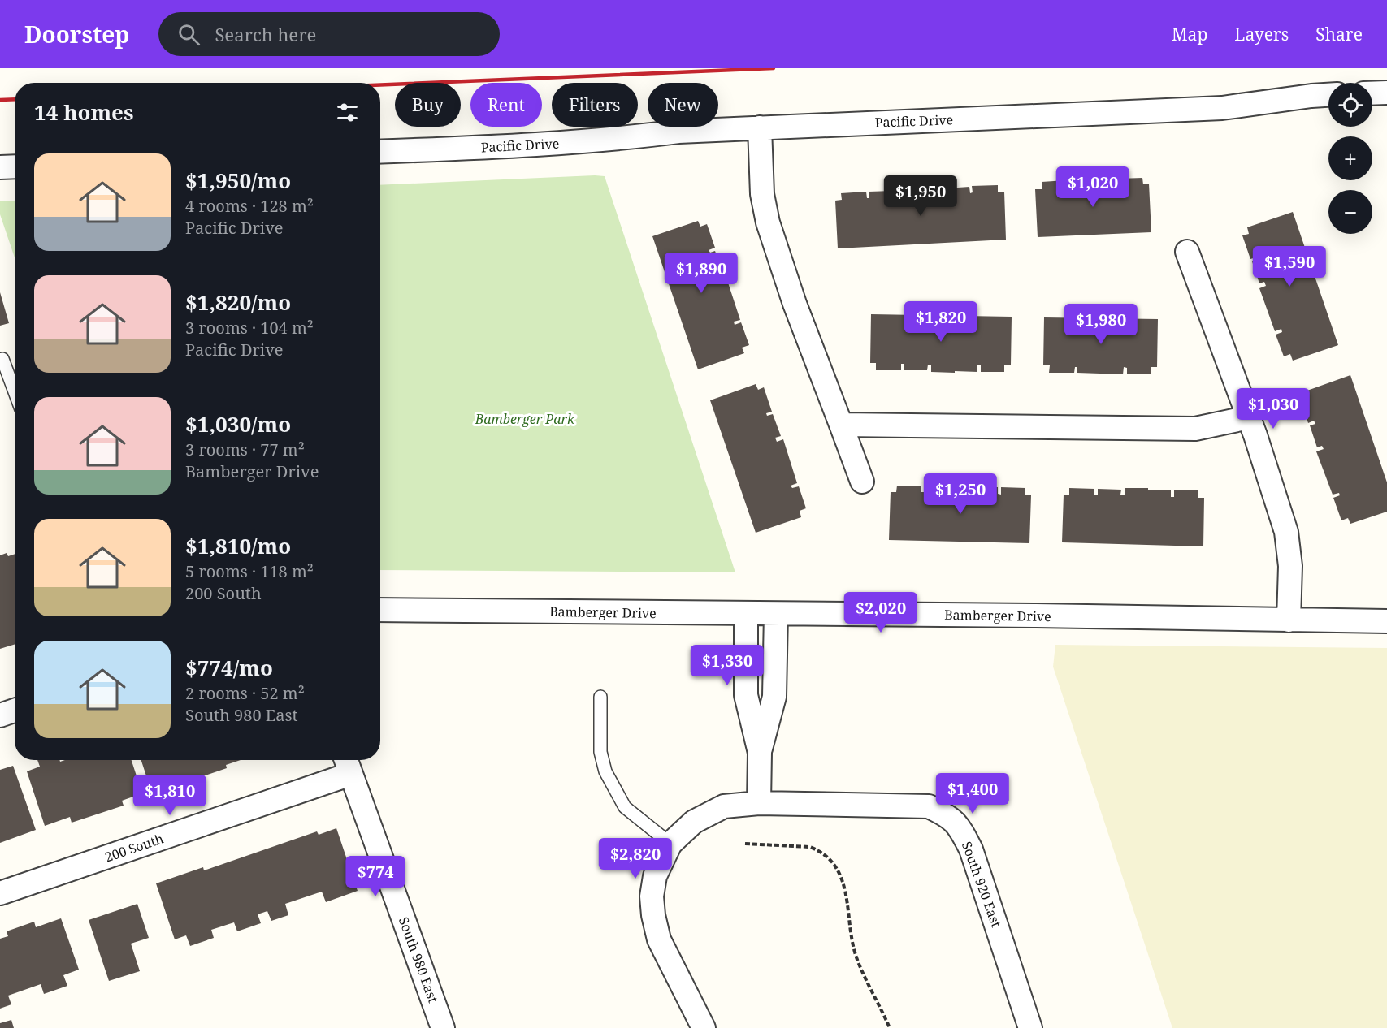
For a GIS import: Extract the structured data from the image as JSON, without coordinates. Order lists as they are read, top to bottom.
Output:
{
  "streets": {
    "street": [
      "Pacific Drive",
      "Bamberger Drive",
      "200 South",
      "South 920 East",
      "South 980 East"
    ]
  },
  "crossings": [
    ["200 South", "South 980 East"]
  ],
  "parks": ["Bamberger Park"],
  "page": {
    "header": "Doorstep",
    "search": "Search here",
    "nav": ["Map", "Layers", "Share"],
    "map_buttons": ["+", "−"],
    "chip": [
      "Buy",
      "Rent",
      "Filters",
      "New"
    ],
    "heading": "14 homes",
    "list": [
      {
        "name": "$1,950/mo",
        "note": "4 rooms · 128 m² · Pacific Drive"
      },
      {
        "name": "$1,820/mo",
        "note": "3 rooms · 104 m² · Pacific Drive"
      },
      {
        "name": "$1,030/mo",
        "note": "3 rooms · 77 m² · Bamberger Drive"
      },
      {
        "name": "$1,810/mo",
        "note": "5 rooms · 118 m² · 200 South"
      },
      {
        "name": "$774/mo",
        "note": "2 rooms · 52 m² · South 980 East"
      }
    ],
    "price": [
      "$1,020",
      "$1,950",
      "$1,590",
      "$1,890",
      "$1,820",
      "$1,980",
      "$1,030",
      "$1,250",
      "$2,020",
      "$1,330",
      "$1,400",
      "$1,810",
      "$2,820",
      "$774"
    ]
  }
}
